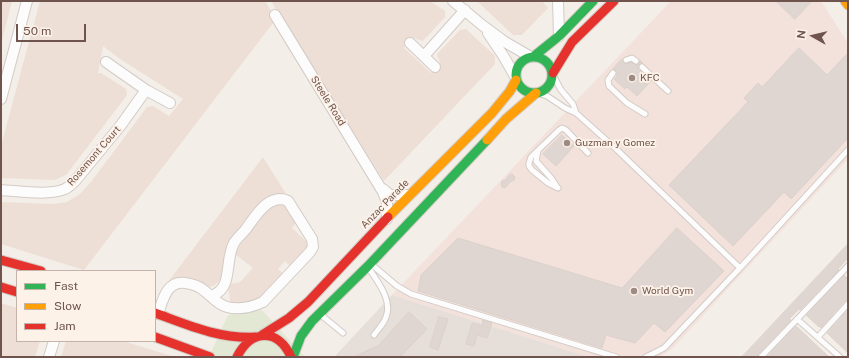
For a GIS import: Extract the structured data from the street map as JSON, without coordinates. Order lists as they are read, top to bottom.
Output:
{
  "streets": {
    "main road": ["Anzac Parade"],
    "street": ["Steele Road", "Rosemont Court"]
  },
  "crossings": [
    ["Steele Road", "Anzac Parade"]
  ],
  "places": ["KFC", "Guzman y Gomez", "World Gym"],
  "legend": ["Fast", "Slow", "Jam"],
  "scale_bar": "50 m",
  "north": "left"
}
